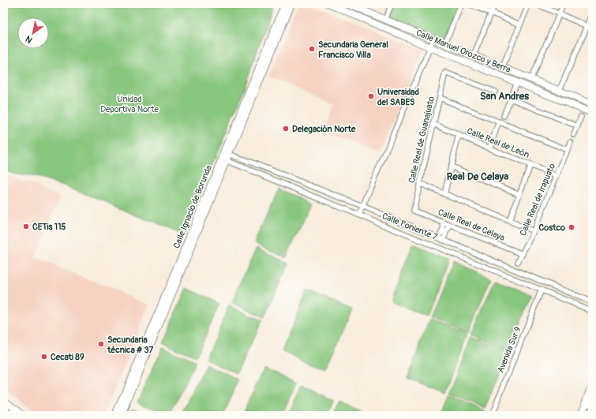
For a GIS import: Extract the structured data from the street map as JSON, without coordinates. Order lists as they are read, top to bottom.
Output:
{
  "streets": {
    "street": [
      "Calle Manuel Orozco y Berra",
      "Calle Real de Guanajuato",
      "Calle Real de León",
      "Calle Real de Irapuato",
      "Calle Ignacio de Borunda",
      "Calle Real de Celaya",
      "Calle Poniente 7",
      "Avenida Sur 9"
    ]
  },
  "crossings": [
    ["Calle Real de Guanajuato", "Calle Real de León"],
    ["Calle Real de Guanajuato", "Calle Real de Celaya"],
    ["Calle Real de León", "Calle Real de Irapuato"],
    ["Calle Real de Irapuato", "Calle Real de Celaya"],
    ["Calle Ignacio de Borunda", "Calle Poniente 7"],
    ["Calle Poniente 7", "Avenida Sur 9"]
  ],
  "districts": ["San Andres", "Real De Celaya"],
  "parks": ["Unidad Deportiva Norte"],
  "places": [
    "Secundaria General Francisco Villa",
    "Universidad del SABES",
    "Delegación Norte",
    "CETis 115",
    "Costco",
    "Secundaria técnica # 37",
    "Cecati 89"
  ],
  "north": "bottom left"
}
